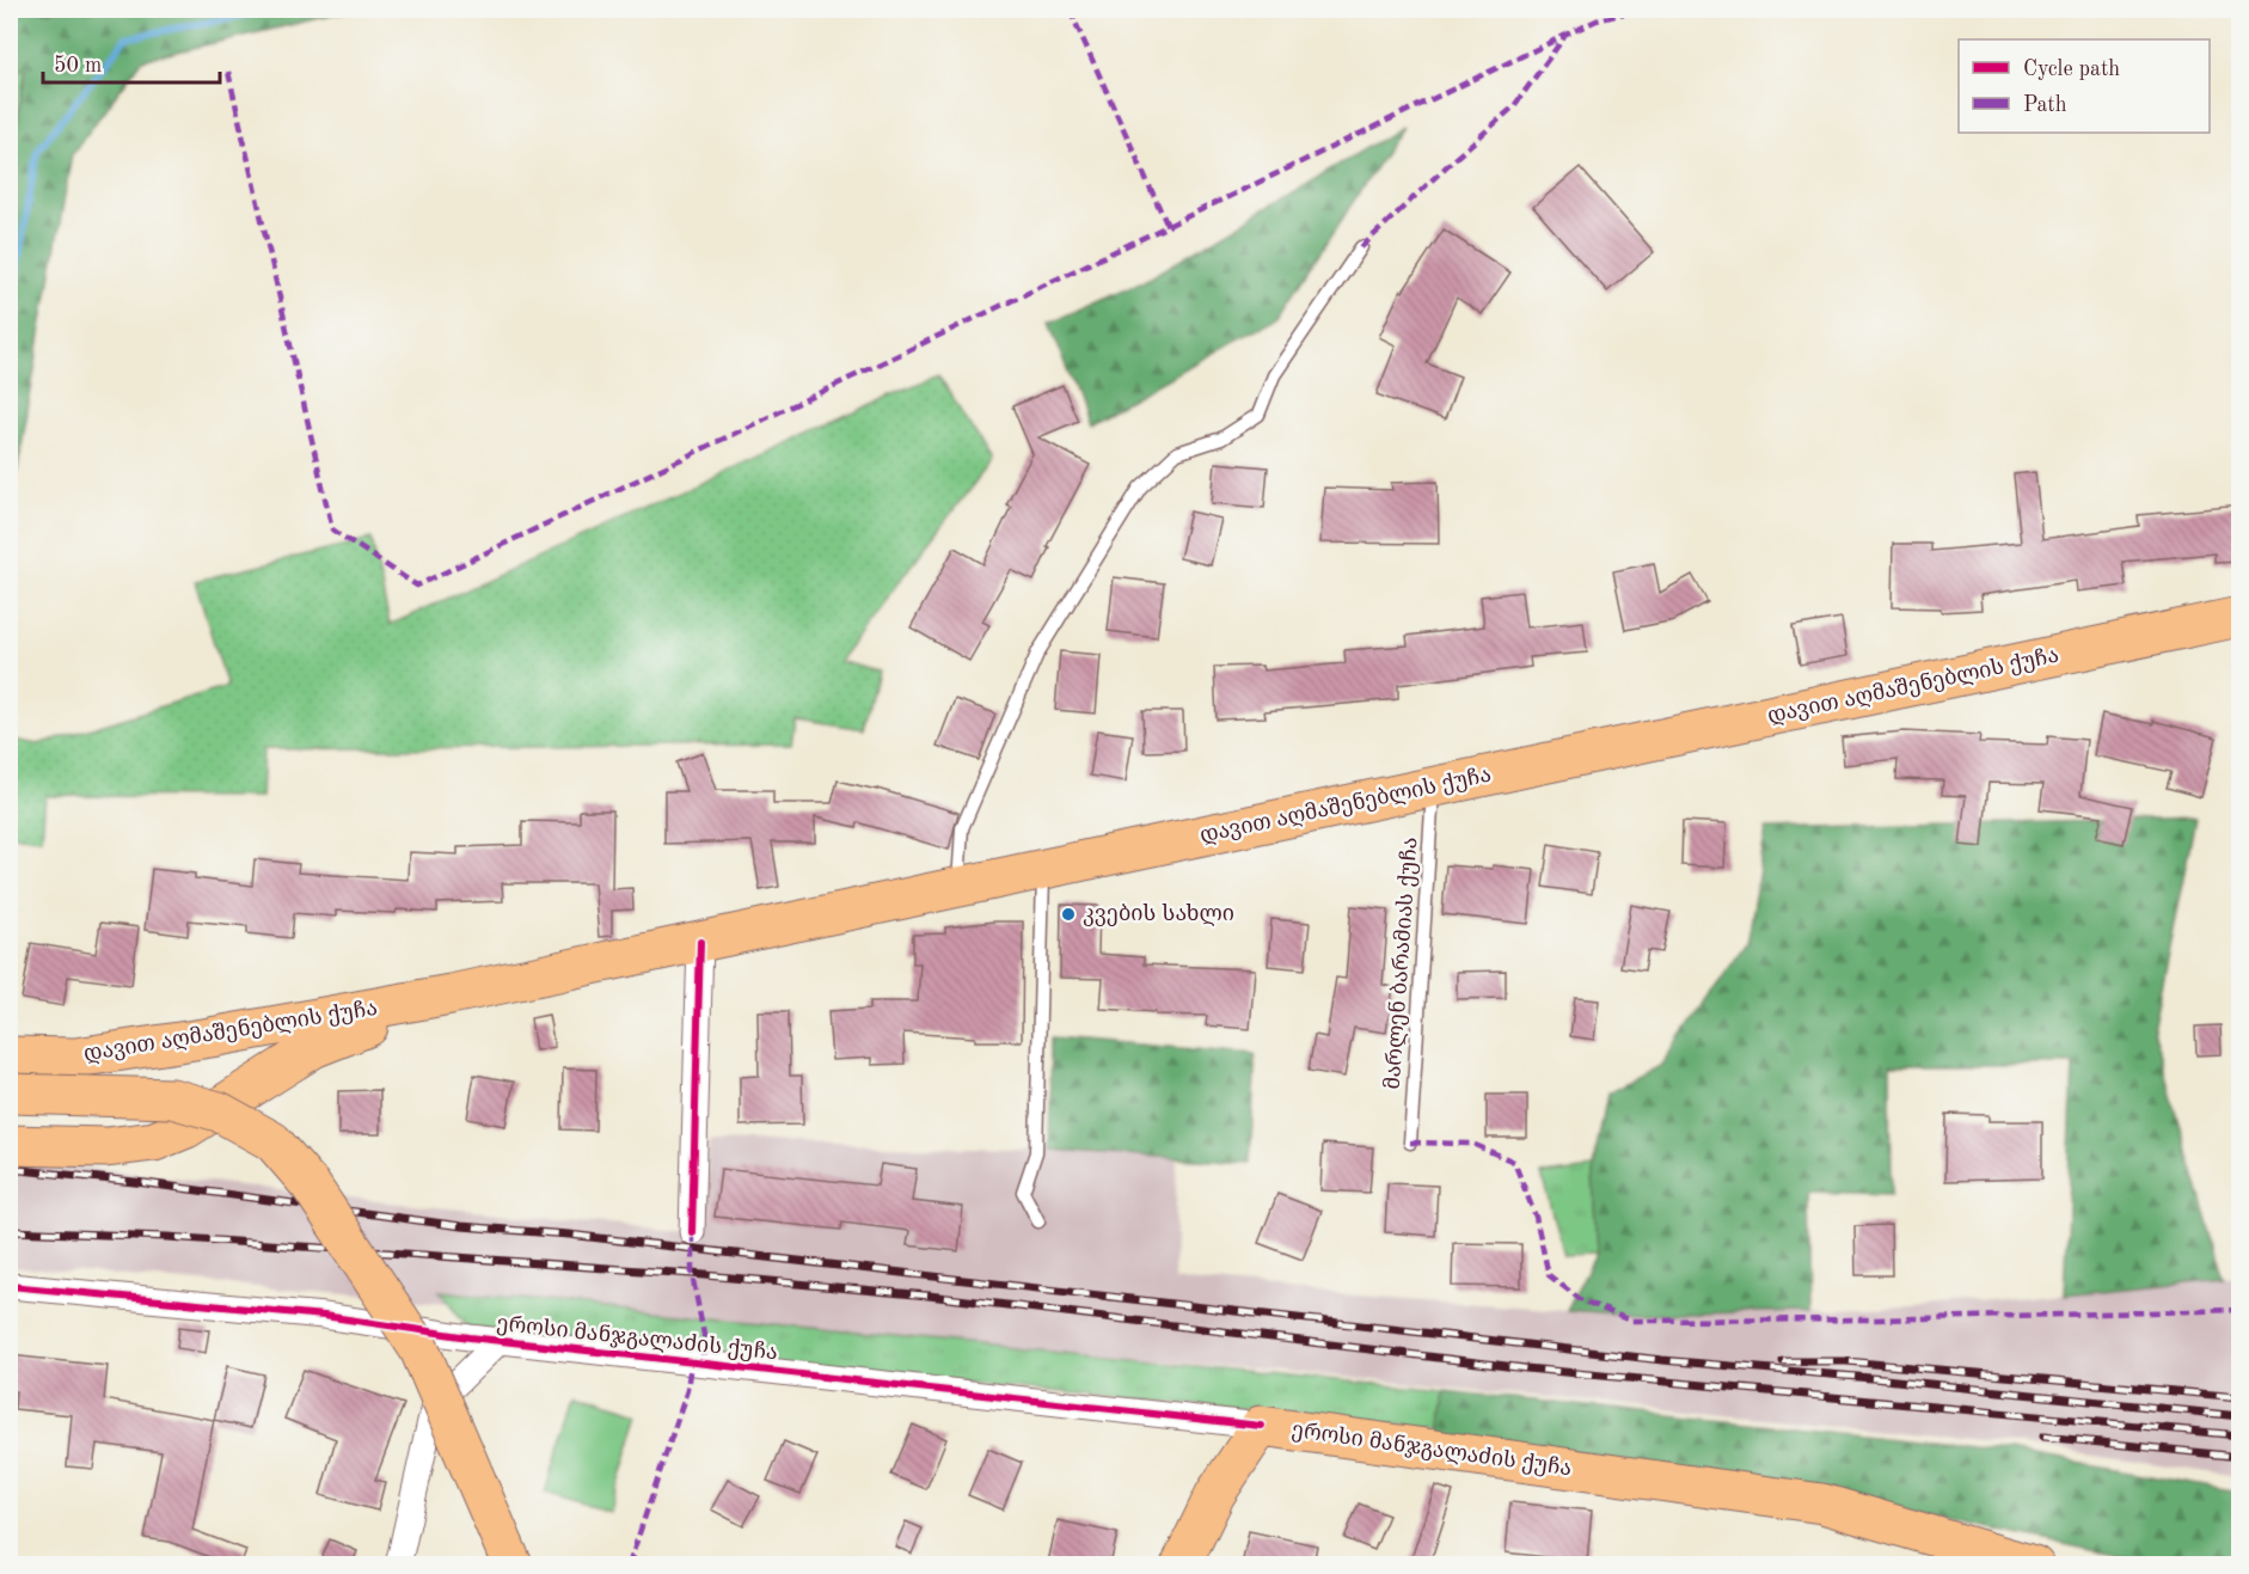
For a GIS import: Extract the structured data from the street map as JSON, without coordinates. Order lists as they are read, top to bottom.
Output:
{
  "streets": {
    "main road": ["დავით აღმაშენებლის ქუჩა", "ეროსი მანჯგალაძის ქუჩა"],
    "lane": ["მარლენ ბარამიას ქუჩა"]
  },
  "crossings": [
    ["დავით აღმაშენებლის ქუჩა", "მარლენ ბარამიას ქუჩა"]
  ],
  "places": ["კვების სახლი"],
  "legend": ["Cycle path", "Path"],
  "scale_bar": "50 m"
}
